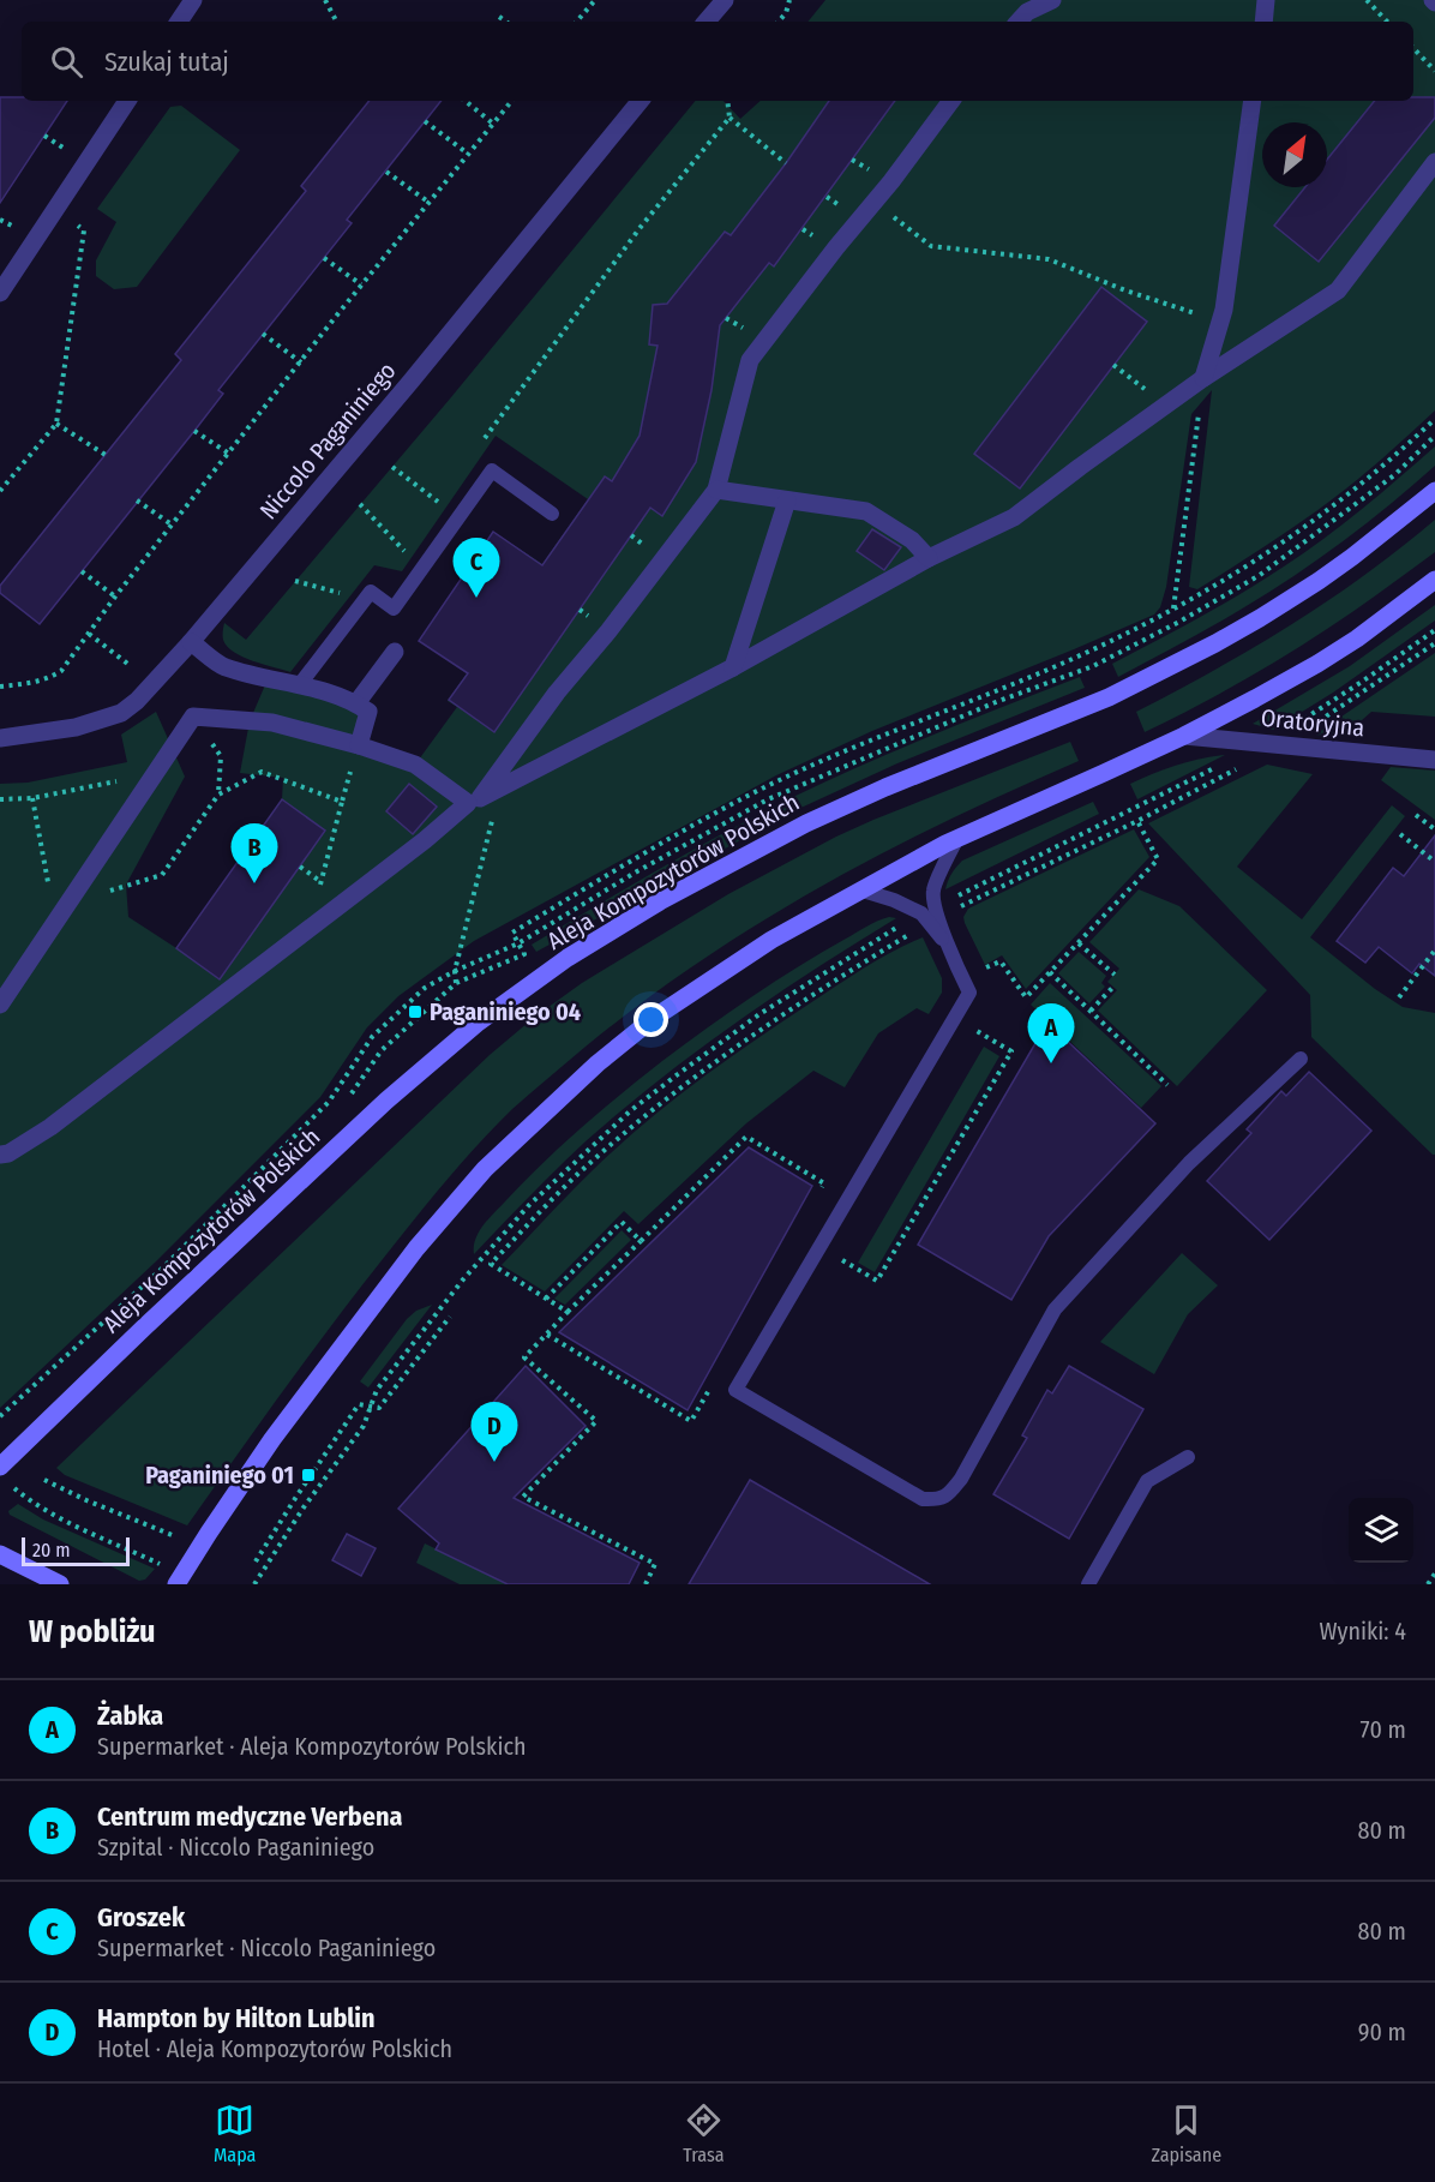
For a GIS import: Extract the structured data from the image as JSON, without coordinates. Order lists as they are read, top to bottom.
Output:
{
  "streets": {
    "street": ["Niccolo Paganiniego", "Oratoryjna", "Aleja Kompozytorów Polskich"]
  },
  "places": {
    "transit": ["Paganiniego 04", "Paganiniego 01"]
  },
  "scale_bar": "20 m",
  "north": "top right",
  "page": {
    "search": "Szukaj tutaj",
    "pins": [
      "C",
      "B",
      "A",
      "D"
    ],
    "scale": "20 m",
    "heading": ["W pobliżu", "Wyniki: 4"],
    "list": [
      {
        "mark": "A",
        "name": "Żabka",
        "note": "Supermarket · Aleja Kompozytorów Polskich",
        "value": "70 m"
      },
      {
        "mark": "B",
        "name": "Centrum medyczne Verbena",
        "note": "Szpital · Niccolo Paganiniego",
        "value": "80 m"
      },
      {
        "mark": "C",
        "name": "Groszek",
        "note": "Supermarket · Niccolo Paganiniego",
        "value": "80 m"
      },
      {
        "mark": "D",
        "name": "Hampton by Hilton Lublin",
        "note": "Hotel · Aleja Kompozytorów Polskich",
        "value": "90 m"
      }
    ],
    "nav": ["Mapa", "Trasa", "Zapisane"]
  }
}
